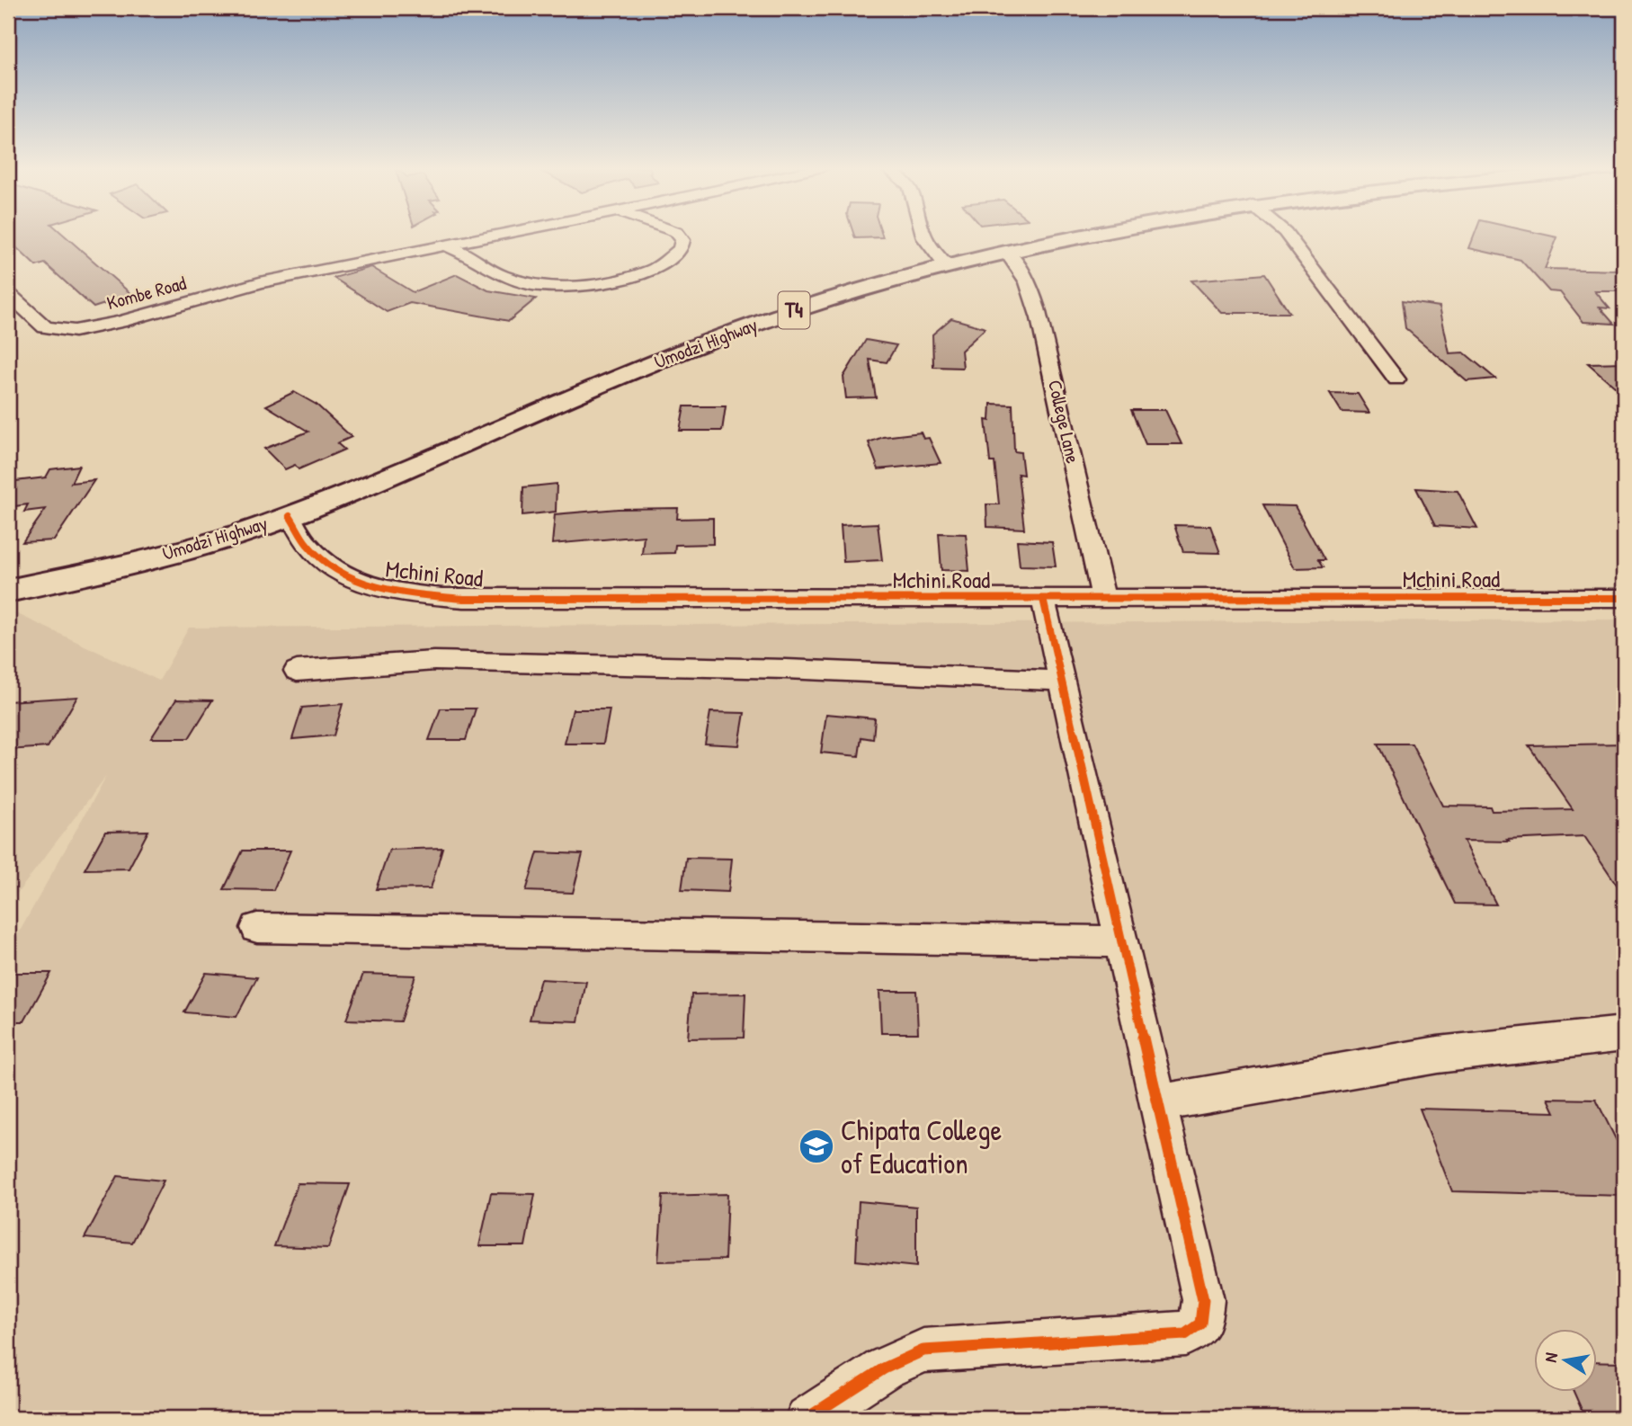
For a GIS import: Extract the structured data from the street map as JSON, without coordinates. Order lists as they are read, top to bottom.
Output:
{
  "streets": {
    "highway": ["T4", "Umodzi Highway"],
    "street": ["Kombe Road", "College Lane", "Mchini Road"]
  },
  "crossings": [
    ["Umodzi Highway", "College Lane"],
    ["Umodzi Highway", "Mchini Road"],
    ["College Lane", "Mchini Road"]
  ],
  "places": {
    "school or university": ["Chipata College of Education"]
  },
  "north": "left"
}
